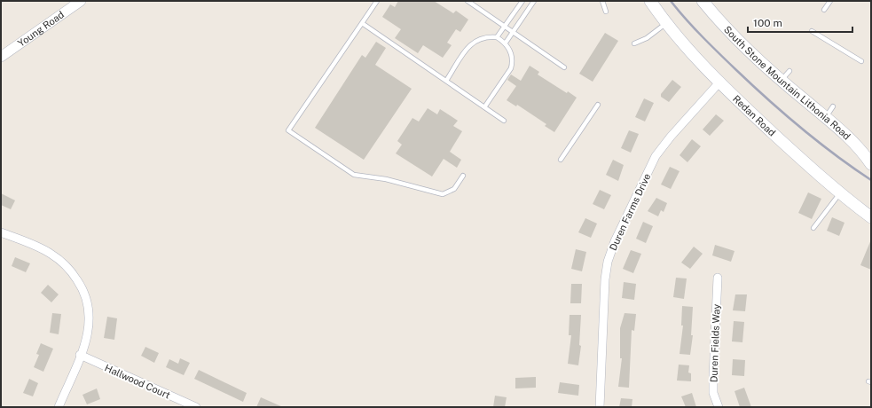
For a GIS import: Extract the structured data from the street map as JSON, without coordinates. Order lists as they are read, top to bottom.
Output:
{
  "streets": {
    "main road": ["South Stone Mountain Lithonia Road", "Redan Road"],
    "street": [
      "Young Road",
      "Duren Farms Drive",
      "Duren Fields Way",
      "Hallwood Court"
    ]
  },
  "crossings": [
    ["Redan Road", "Duren Farms Drive"]
  ],
  "scale_bar": "100 m"
}
